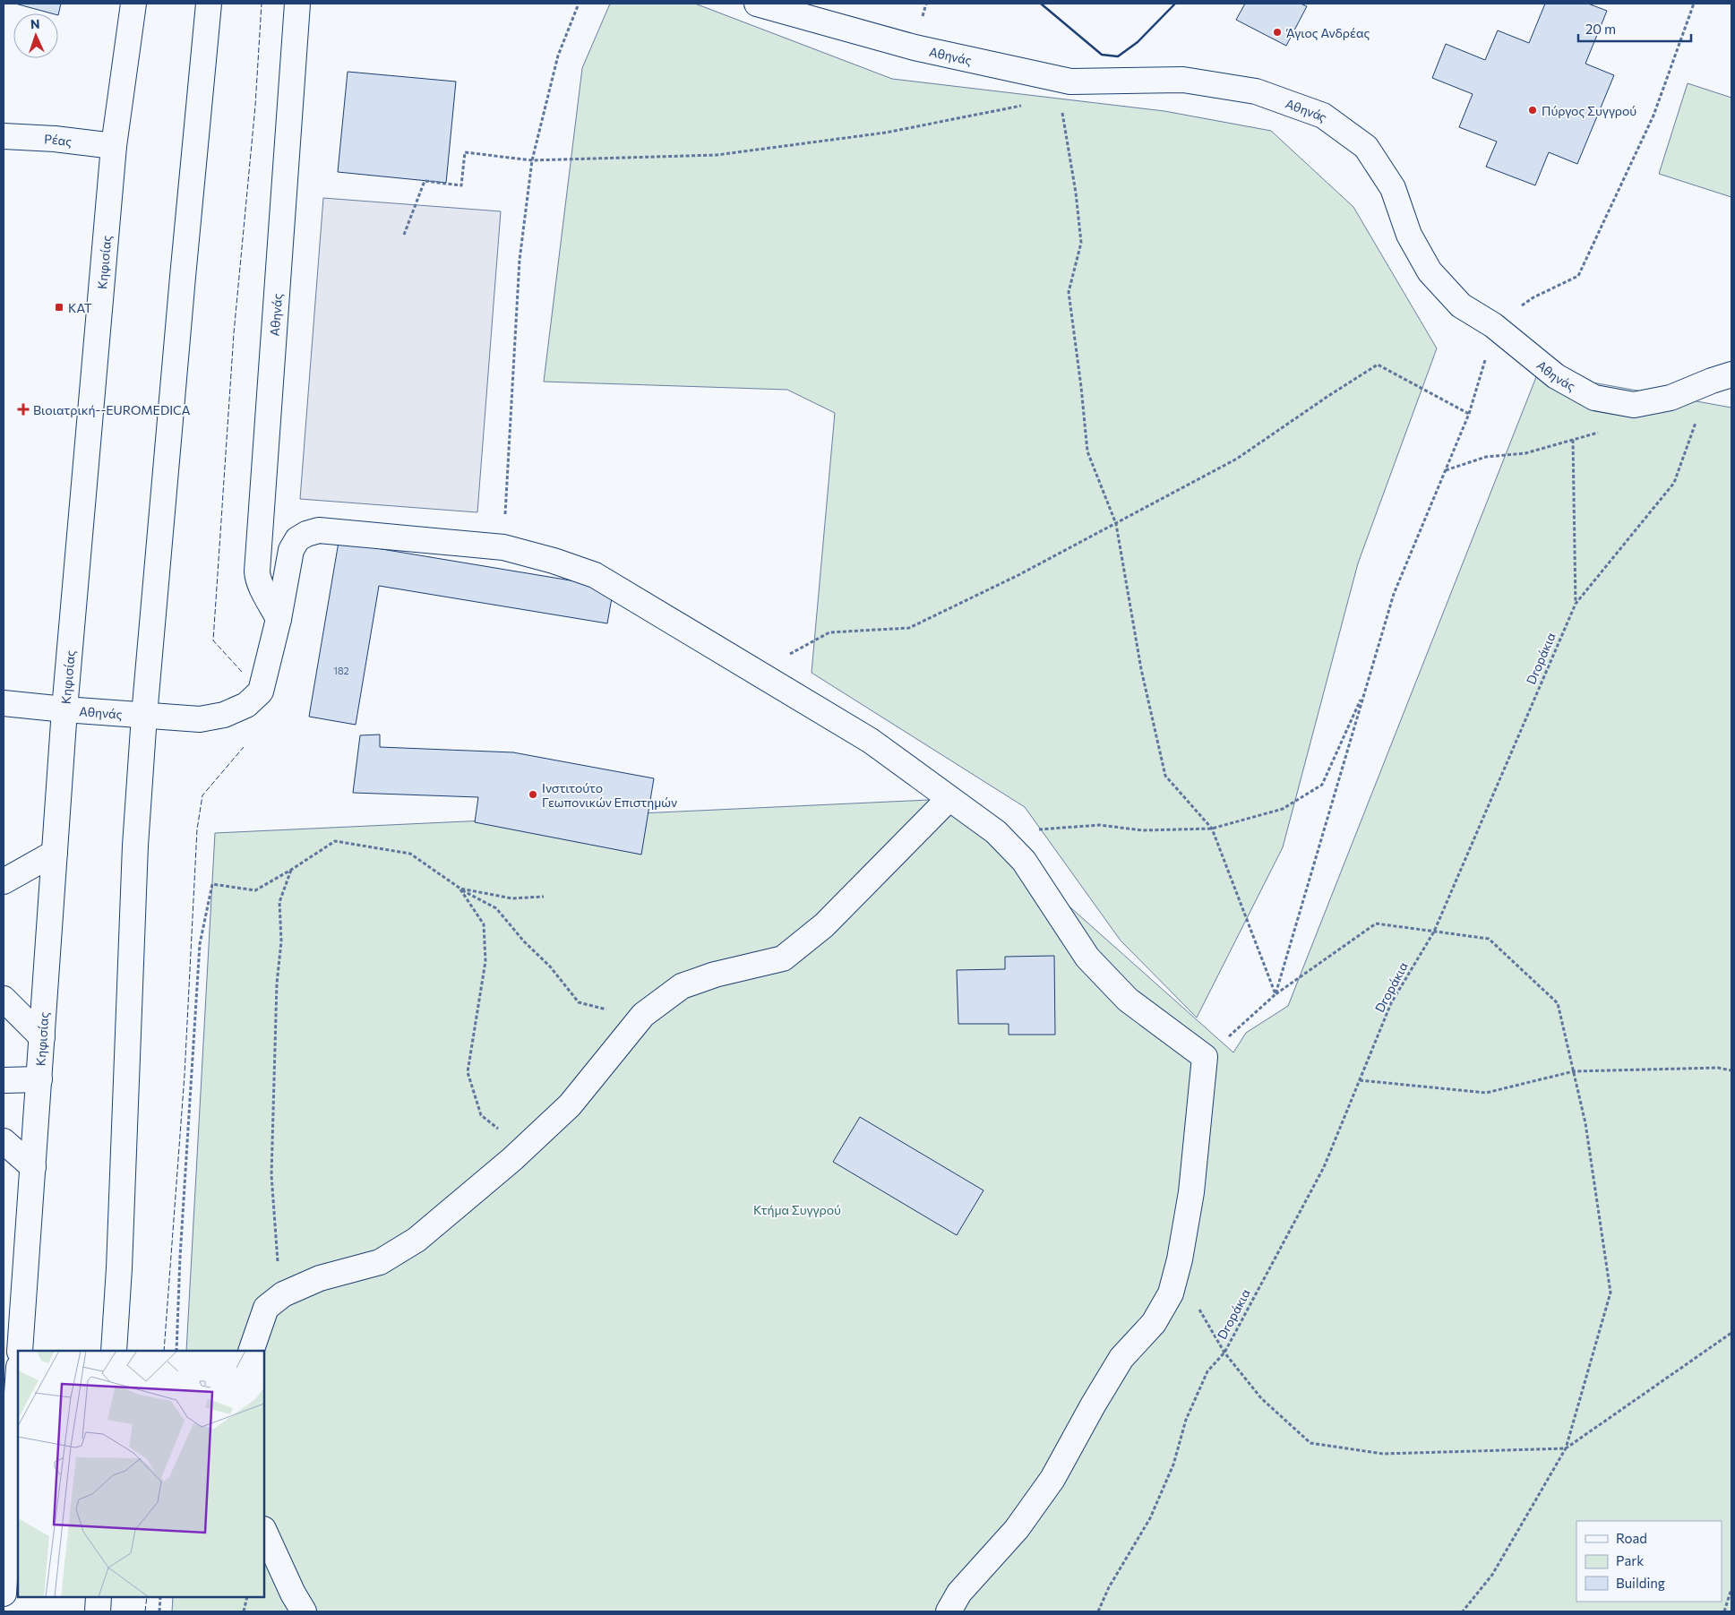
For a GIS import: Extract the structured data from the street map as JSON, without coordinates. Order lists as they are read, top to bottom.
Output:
{
  "streets": {
    "main road": ["Αθηνάς", "Ρέας", "Κηφισίας"],
    "path": ["Dropάκια"]
  },
  "crossings": [
    ["Αθηνάς", "Κηφισίας"],
    ["Αθηνάς", "Dropάκια"],
    ["Ρέας", "Κηφισίας"]
  ],
  "parks": ["Κτήμα Συγγρού"],
  "places": {
    "other": ["Άγιος Ανδρέας", "Πύργος Συγγρού", "Ινστιτούτο Γεωπονικών Επιστημών"],
    "transit": ["ΚΑΤ"],
    "health": ["Βιοιατρική--EUROMEDICA"]
  },
  "house_numbers": ["182"],
  "legend": ["Road", "Park", "Building"],
  "scale_bar": "20 m",
  "north": "top"
}
